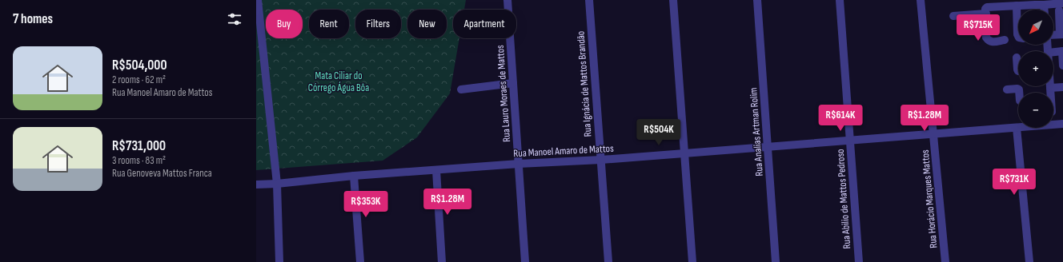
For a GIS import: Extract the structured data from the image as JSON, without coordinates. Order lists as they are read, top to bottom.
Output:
{
  "streets": {
    "street": [
      "Rua Ignácia de Mattos Brandão",
      "Rua Lauro Moraes de Mattos",
      "Rua Analias Artman Rolim",
      "Rua Manoel Amaro de Mattos",
      "Rua Abilio de Mattos Pedroso",
      "Rua Horácio Marques Mattos"
    ]
  },
  "crossings": [
    ["Rua Ignácia de Mattos Brandão", "Rua Manoel Amaro de Mattos"],
    ["Rua Lauro Moraes de Mattos", "Rua Manoel Amaro de Mattos"],
    ["Rua Analias Artman Rolim", "Rua Manoel Amaro de Mattos"],
    ["Rua Manoel Amaro de Mattos", "Rua Abilio de Mattos Pedroso"],
    ["Rua Manoel Amaro de Mattos", "Rua Horácio Marques Mattos"]
  ],
  "parks": ["Mata Ciliar do Córrego Água Bôa"],
  "north": "bottom left",
  "page": {
    "heading": "7 homes",
    "map_buttons": ["+", "−"],
    "chip": [
      "Buy",
      "Rent",
      "Filters",
      "New",
      "Apartment"
    ],
    "price": [
      "R$715K",
      "R$614K",
      "R$1.28M",
      "R$504K",
      "R$731K",
      "R$1.28M",
      "R$353K"
    ],
    "list": [
      {
        "name": "R$504,000",
        "note": "2 rooms · 62 m² · Rua Manoel Amaro de Mattos"
      },
      {
        "name": "R$731,000",
        "note": "3 rooms · 83 m² · Rua Genoveva Mattos Franca"
      }
    ]
  }
}
